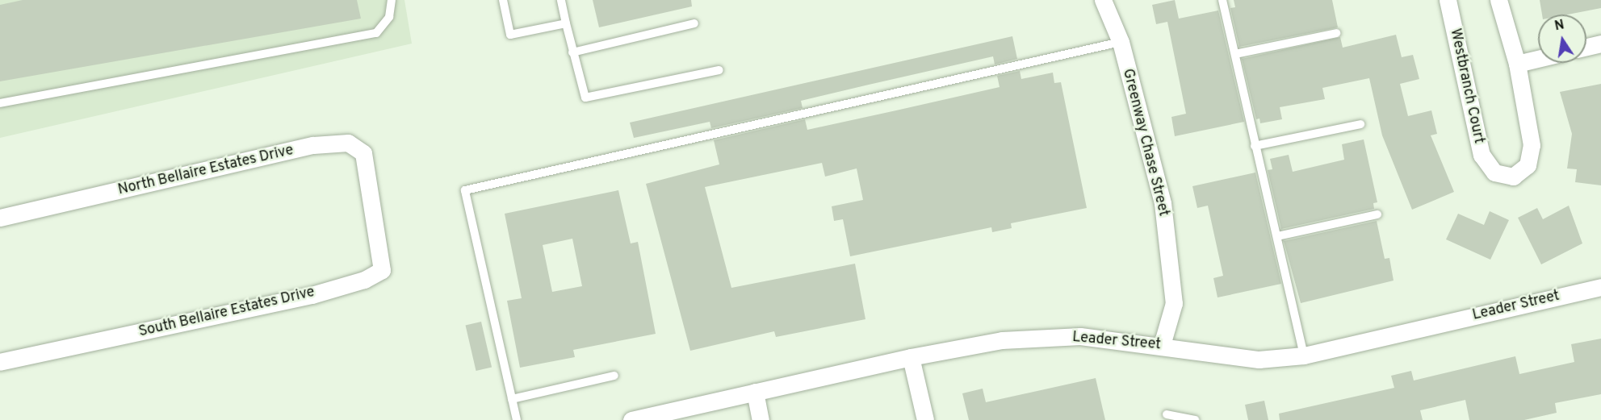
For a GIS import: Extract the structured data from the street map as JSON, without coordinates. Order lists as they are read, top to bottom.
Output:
{
  "streets": {
    "street": [
      "Westbranch Court",
      "Greenway Chase Street",
      "North Bellaire Estates Drive",
      "Leader Street",
      "South Bellaire Estates Drive"
    ]
  },
  "crossings": [
    ["Greenway Chase Street", "Leader Street"],
    ["North Bellaire Estates Drive", "South Bellaire Estates Drive"]
  ],
  "north": "top"
}
